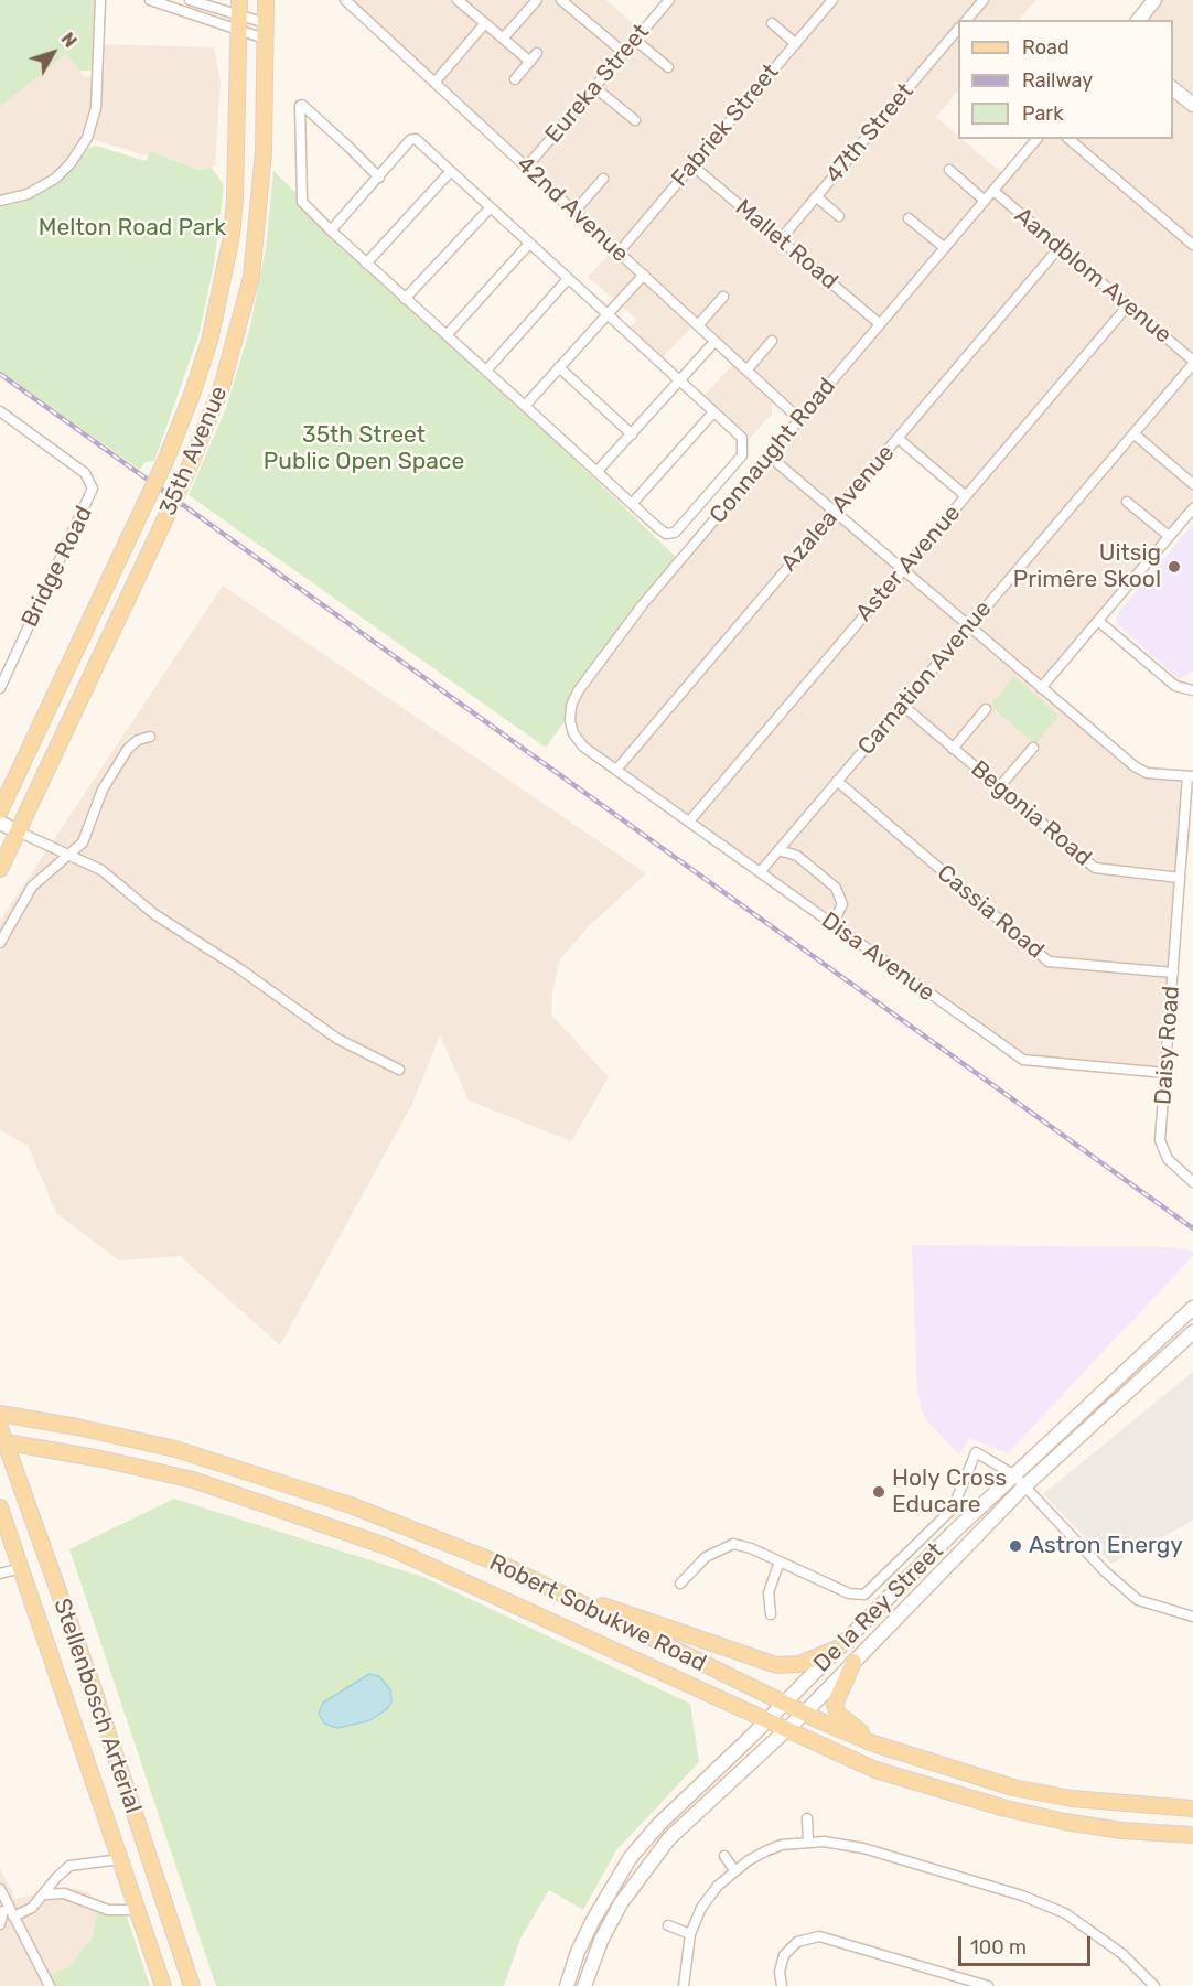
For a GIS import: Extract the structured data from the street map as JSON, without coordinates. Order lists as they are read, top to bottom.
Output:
{
  "streets": {
    "main road": [
      "35th Avenue",
      "De la Rey Street",
      "Robert Sobukwe Road",
      "Stellenbosch Arterial"
    ],
    "street": [
      "Eureka Street",
      "Fabriek Street",
      "47th Street",
      "42nd Avenue",
      "Mallet Road",
      "Aandblom Avenue",
      "Connaught Road",
      "Azalea Avenue",
      "Aster Avenue",
      "Bridge Road",
      "Carnation Avenue",
      "Begonia Road",
      "Cassia Road",
      "Disa Avenue",
      "Daisy Road"
    ]
  },
  "crossings": [
    ["Eureka Street", "42nd Avenue"],
    ["Fabriek Street", "42nd Avenue"],
    ["Fabriek Street", "Mallet Road"],
    ["47th Street", "Mallet Road"],
    ["42nd Avenue", "Connaught Road"],
    ["Mallet Road", "Connaught Road"],
    ["Aandblom Avenue", "Connaught Road"],
    ["Aandblom Avenue", "Azalea Avenue"],
    ["Aandblom Avenue", "Aster Avenue"],
    ["Aandblom Avenue", "Carnation Avenue"],
    ["Connaught Road", "Azalea Avenue"],
    ["Connaught Road", "Disa Avenue"],
    ["Azalea Avenue", "Disa Avenue"],
    ["Aster Avenue", "Disa Avenue"],
    ["Carnation Avenue", "Begonia Road"],
    ["Carnation Avenue", "Cassia Road"],
    ["Carnation Avenue", "Disa Avenue"],
    ["Begonia Road", "Daisy Road"],
    ["Cassia Road", "Daisy Road"],
    ["Disa Avenue", "Daisy Road"],
    ["De la Rey Street", "Robert Sobukwe Road"],
    ["Robert Sobukwe Road", "Stellenbosch Arterial"]
  ],
  "parks": ["Melton Road Park", "35th Street Public Open Space"],
  "places": ["Uitsig Primêre Skool", "Holy Cross Educare", "Astron Energy"],
  "legend": ["Road", "Railway", "Park"],
  "scale_bar": "100 m",
  "north": "top right"
}
